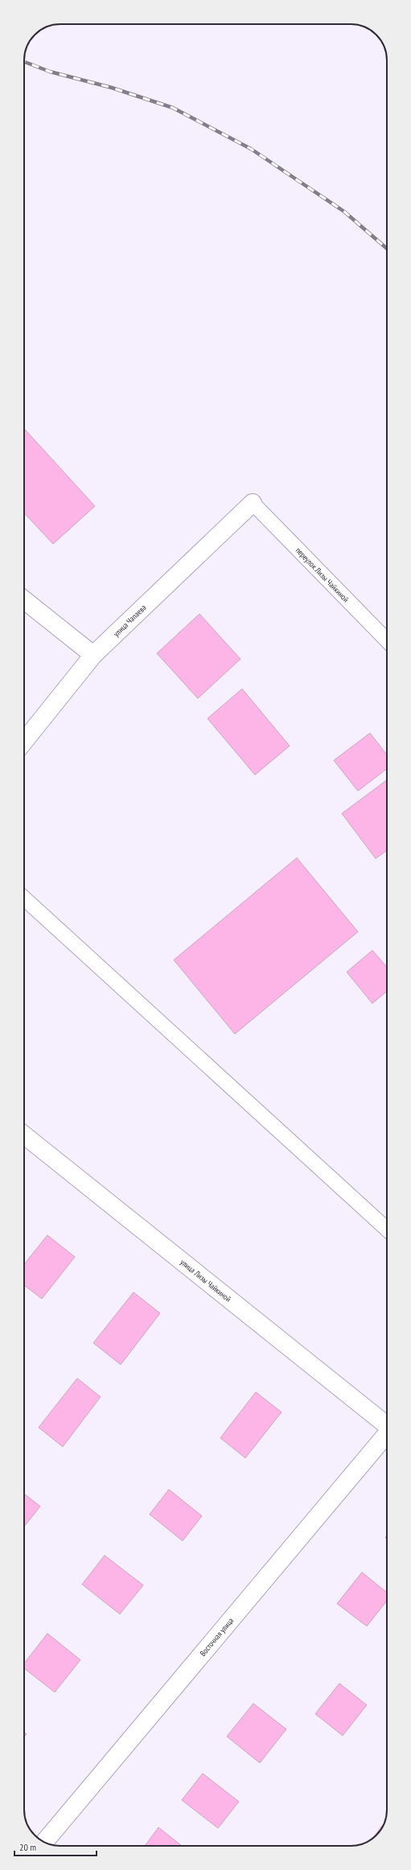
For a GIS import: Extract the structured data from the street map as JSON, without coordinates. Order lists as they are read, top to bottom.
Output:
{
  "streets": {
    "street": ["улица Чапаева", "улица Лизы Чайкиной", "Восточная улица"],
    "lane": ["переулок Лизы Чайкиной"]
  },
  "crossings": [
    ["переулок Лизы Чайкиной", "улица Чапаева"]
  ],
  "scale_bar": "20 m"
}
